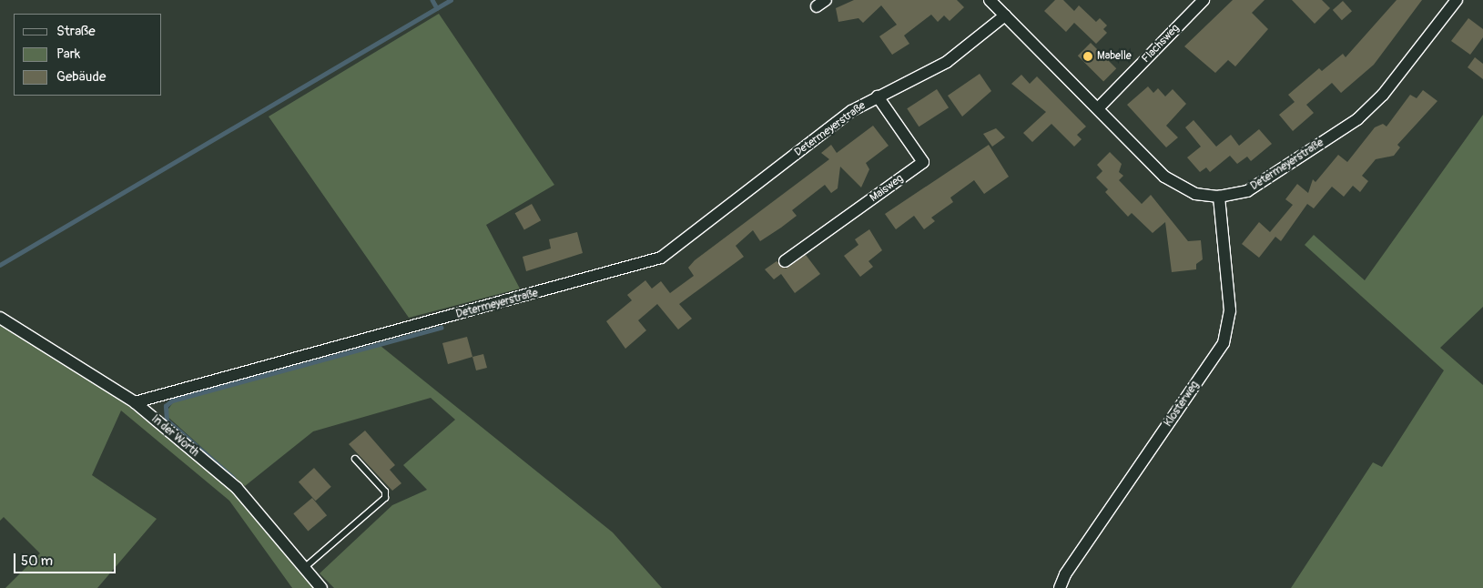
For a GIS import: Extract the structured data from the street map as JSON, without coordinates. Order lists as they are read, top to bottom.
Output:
{
  "streets": {
    "street": [
      "Flachsweg",
      "Determeyerstraße",
      "Maisweg",
      "Klosterweg",
      "In der Worth"
    ]
  },
  "crossings": [
    ["Flachsweg", "Determeyerstraße"],
    ["Determeyerstraße", "Maisweg"],
    ["Determeyerstraße", "Klosterweg"],
    ["Determeyerstraße", "In der Worth"]
  ],
  "places": ["Mabelle"],
  "legend": ["Straße", "Park", "Gebäude"],
  "scale_bar": "50 m"
}
